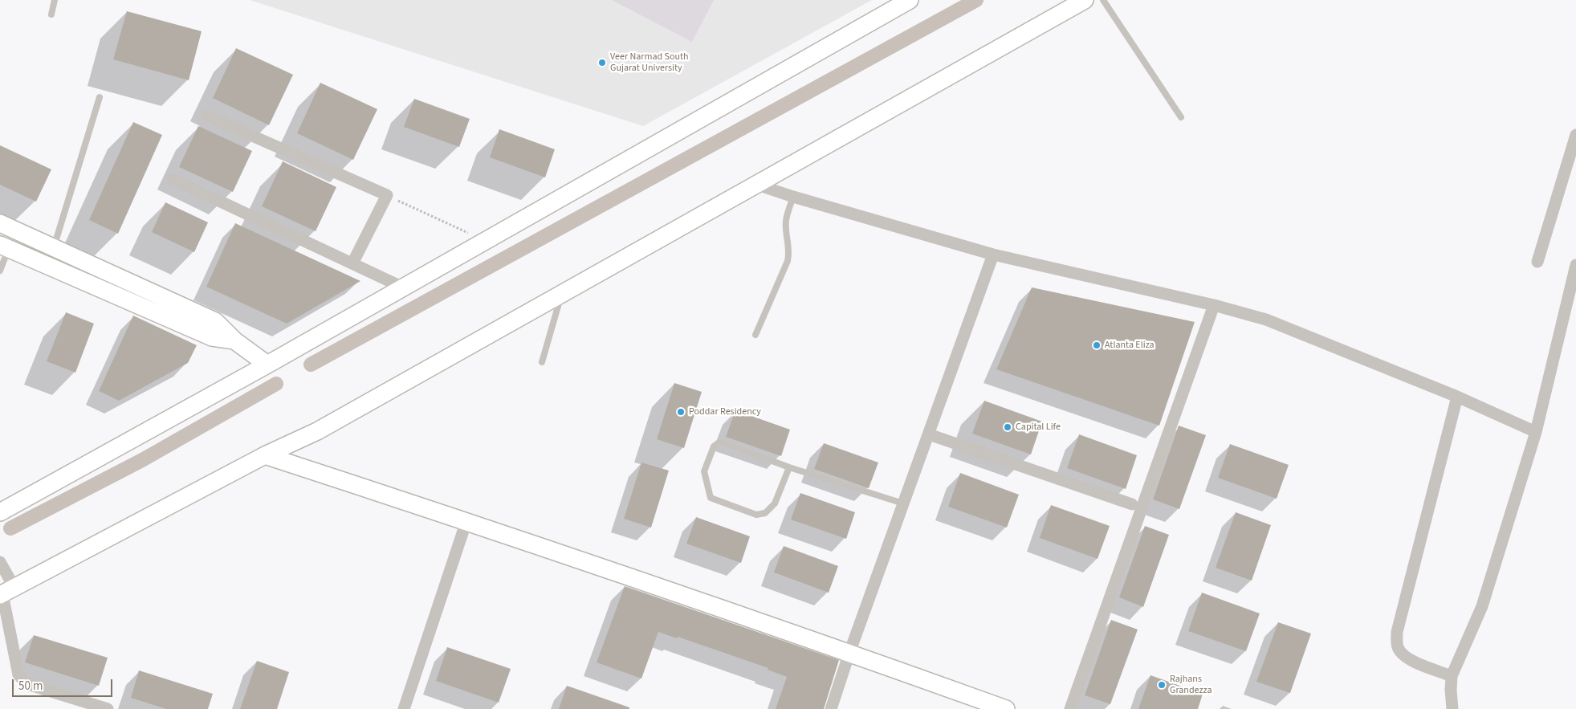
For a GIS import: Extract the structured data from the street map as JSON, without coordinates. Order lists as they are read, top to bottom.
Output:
{
  "places": [
    "Veer Narmad South Gujarat University",
    "Atlanta Eliza",
    "Poddar Residency",
    "Capital Life",
    "Rajhans Grandezza"
  ],
  "scale_bar": "50 m"
}
